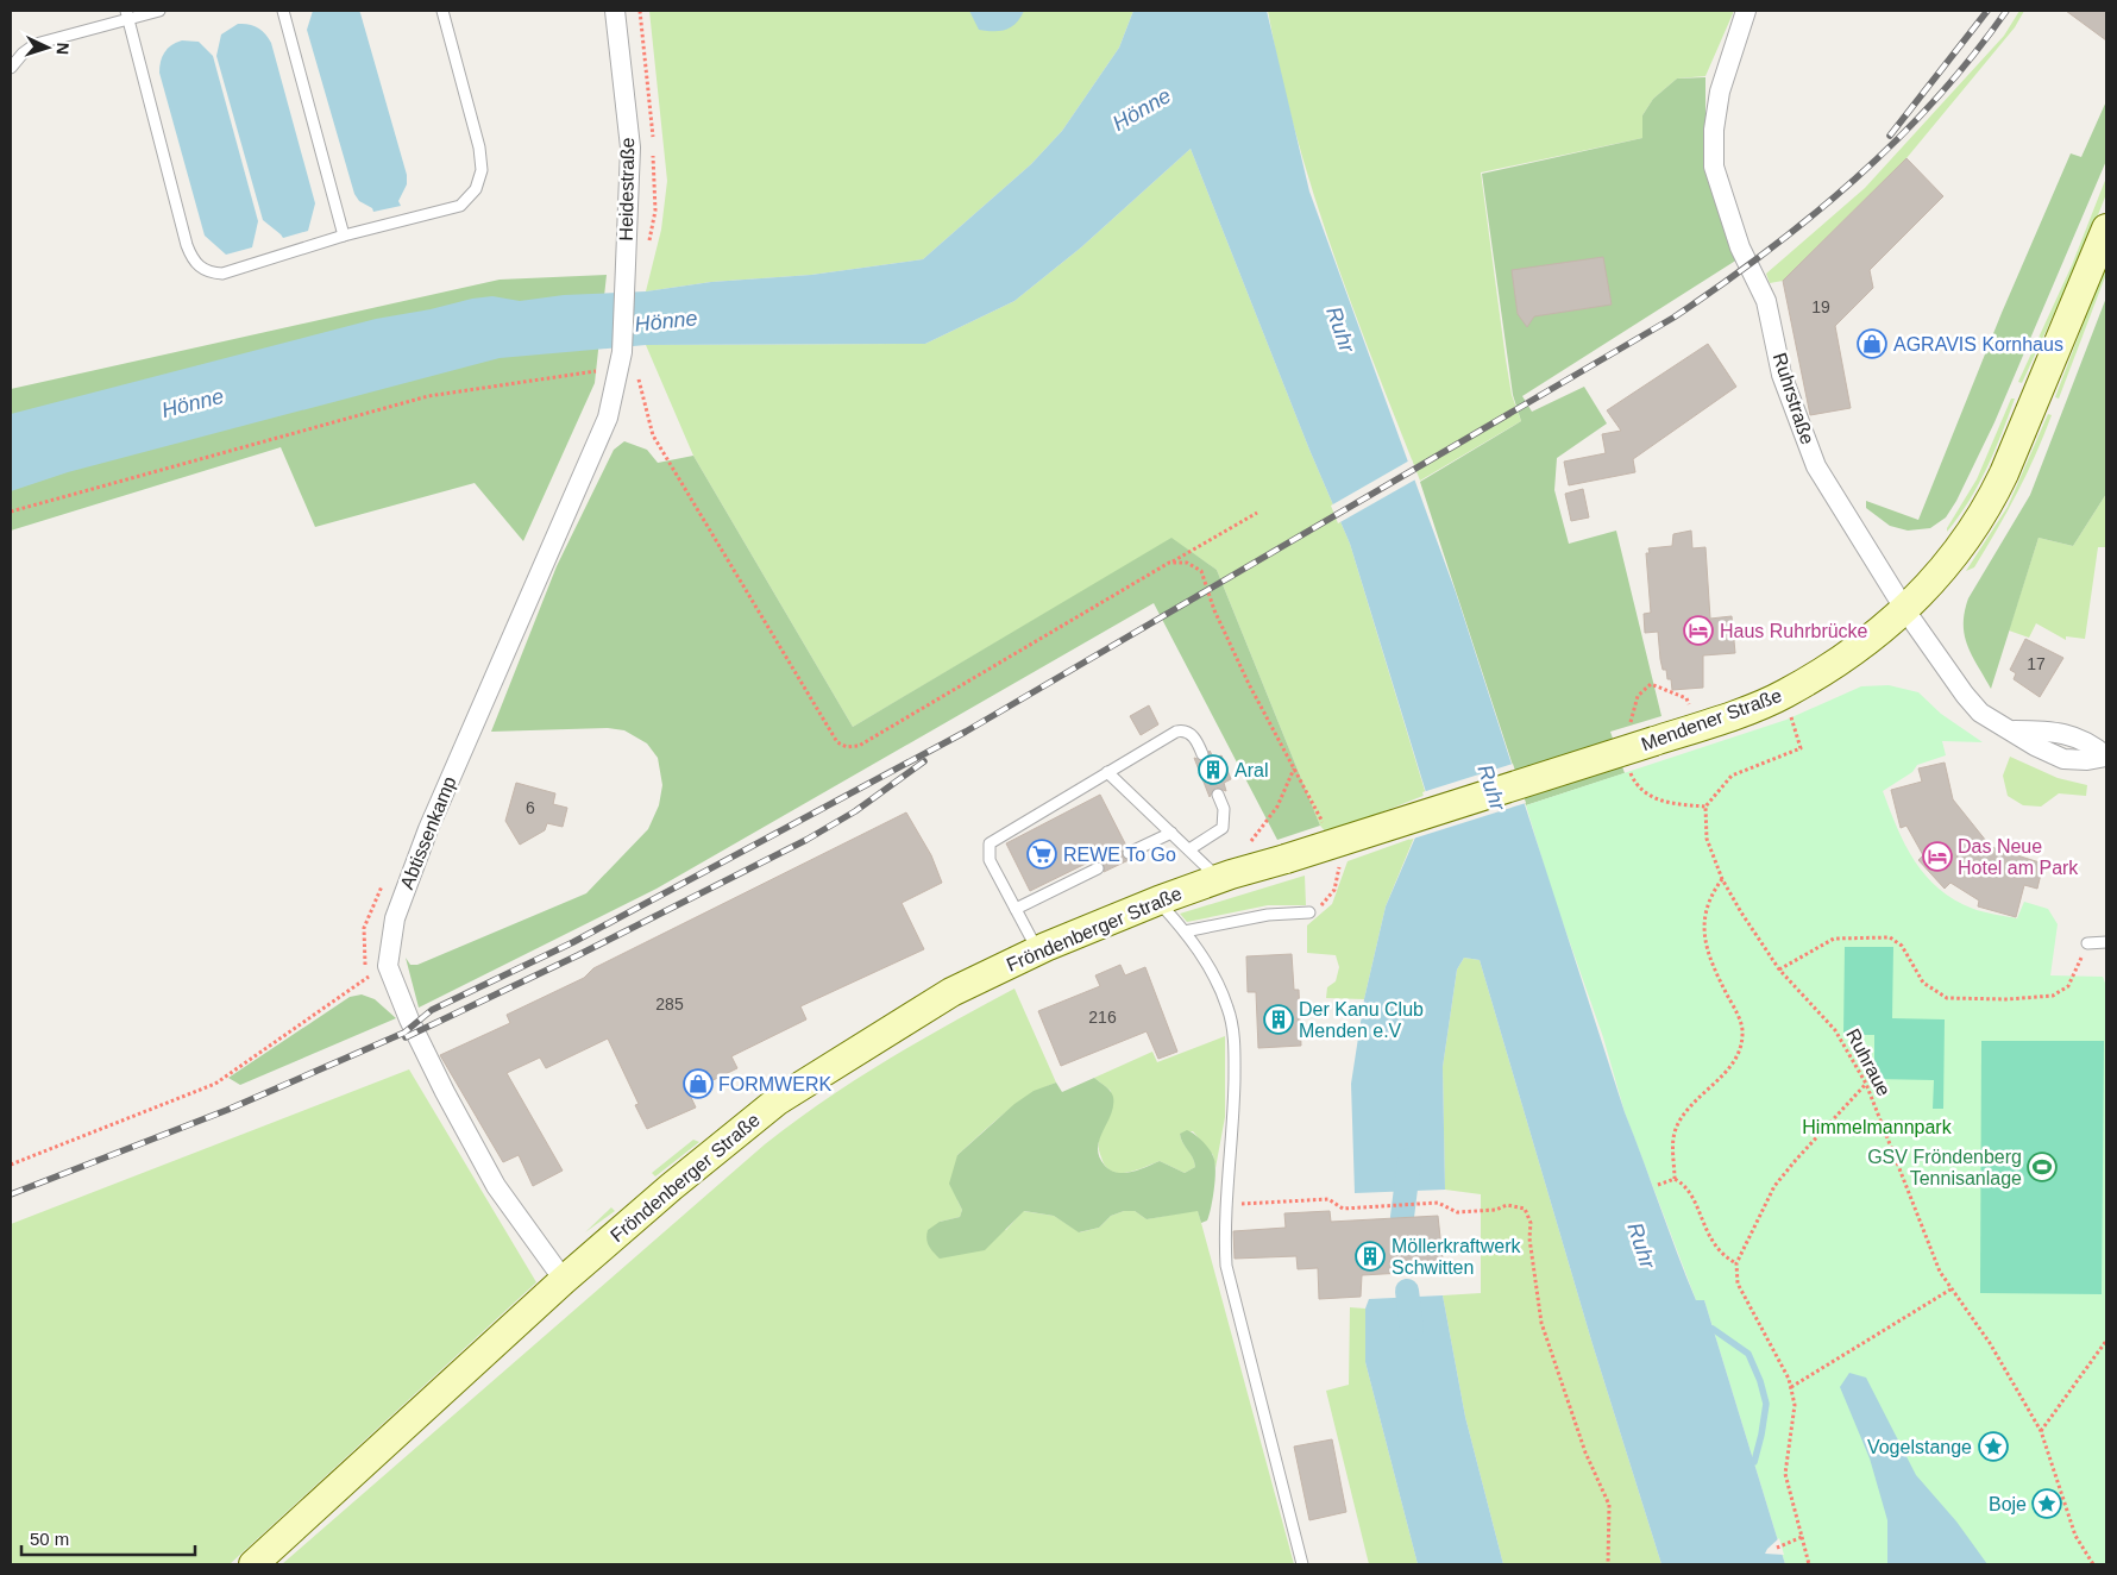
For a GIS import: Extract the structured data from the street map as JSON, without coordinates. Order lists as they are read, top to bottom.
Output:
{
  "streets": {
    "main road": ["Mendener Straße", "Fröndenberger Straße"],
    "street": ["Heidestraße", "Ruhrstraße", "Abtissenkamp"],
    "path": ["Ruhraue"]
  },
  "crossings": [
    ["Heidestraße", "Abtissenkamp"],
    ["Ruhrstraße", "Mendener Straße"],
    ["Mendener Straße", "Fröndenberger Straße"]
  ],
  "water": ["Hönne", "Ruhr"],
  "parks": ["Himmelmannpark"],
  "places": {
    "shop": ["AGRAVIS Kornhaus", "FORMWERK"],
    "hotel": ["Haus Ruhrbrücke", "Das Neue Hotel am Park"],
    "building": ["Aral", "Der Kanu Club Menden e.V", "Möllerkraftwerk Schwitten"],
    "supermarket": ["REWE To Go"],
    "sports": ["GSV Fröndenberg Tennisanlage"],
    "place": ["Vogelstange", "Boje"]
  },
  "house_numbers": [
    "19",
    "17",
    "6",
    "285",
    "216"
  ],
  "scale_bar": "50 m",
  "north": "right"
}
